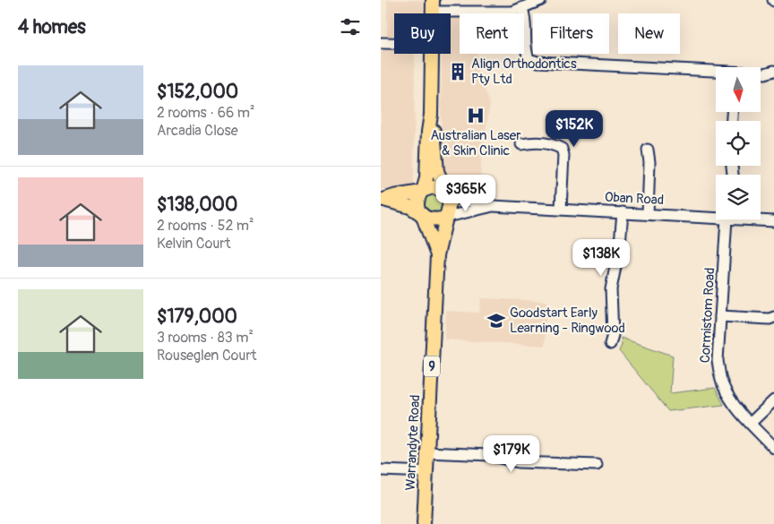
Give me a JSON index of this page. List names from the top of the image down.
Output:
{
  "streets": {
    "main road": ["9", "Warrandyte Road"],
    "street": ["Oban Road", "Cormistom Road"]
  },
  "crossings": [
    ["Oban Road", "9"],
    ["Oban Road", "Warrandyte Road"],
    ["9", "Warrandyte Road"]
  ],
  "places": {
    "building": ["Align Orthodontics Pty Ltd"],
    "hospital": ["Australian Laser & Skin Clinic"],
    "school or university": ["Goodstart Early Learning - Ringwood"]
  },
  "north": "bottom",
  "page": {
    "heading": "4 homes",
    "chip": [
      "Buy",
      "Rent",
      "Filters",
      "New"
    ],
    "list": [
      {
        "name": "$152,000",
        "note": "2 rooms · 66 m² · Arcadia Close"
      },
      {
        "name": "$138,000",
        "note": "2 rooms · 52 m² · Kelvin Court"
      },
      {
        "name": "$179,000",
        "note": "3 rooms · 83 m² · Rouseglen Court"
      }
    ],
    "price": [
      "$152K",
      "$365K",
      "$138K",
      "$179K"
    ]
  }
}
